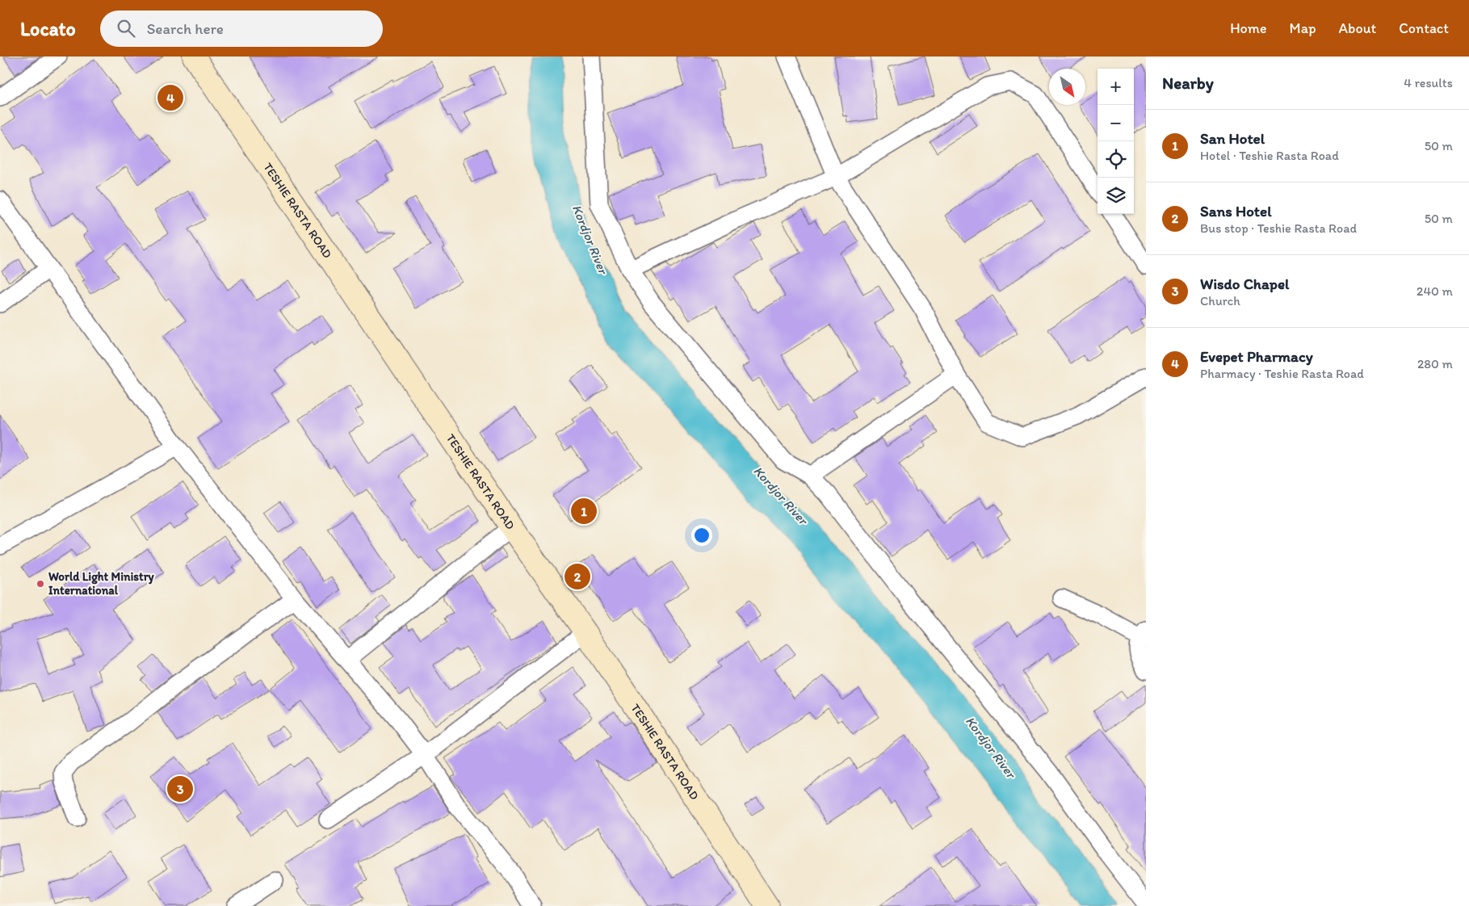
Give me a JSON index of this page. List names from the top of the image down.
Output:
{
  "streets": {
    "main road": ["TESHIE RASTA ROAD"]
  },
  "water": ["Kordjor River"],
  "places": ["World Light Ministry International"],
  "north": "bottom right",
  "page": {
    "header": "Locato",
    "search": "Search here",
    "nav": [
      "Home",
      "Map",
      "About",
      "Contact"
    ],
    "heading": ["Nearby", "4 results"],
    "map_buttons": ["+", "−"],
    "pins": [
      "4",
      "1",
      "2",
      "3"
    ],
    "list": [
      {
        "mark": "1",
        "name": "San Hotel",
        "note": "Hotel · Teshie Rasta Road",
        "value": "50 m"
      },
      {
        "mark": "2",
        "name": "Sans Hotel",
        "note": "Bus stop · Teshie Rasta Road",
        "value": "50 m"
      },
      {
        "mark": "3",
        "name": "Wisdo Chapel",
        "note": "Church",
        "value": "240 m"
      },
      {
        "mark": "4",
        "name": "Evepet Pharmacy",
        "note": "Pharmacy · Teshie Rasta Road",
        "value": "280 m"
      }
    ]
  }
}
